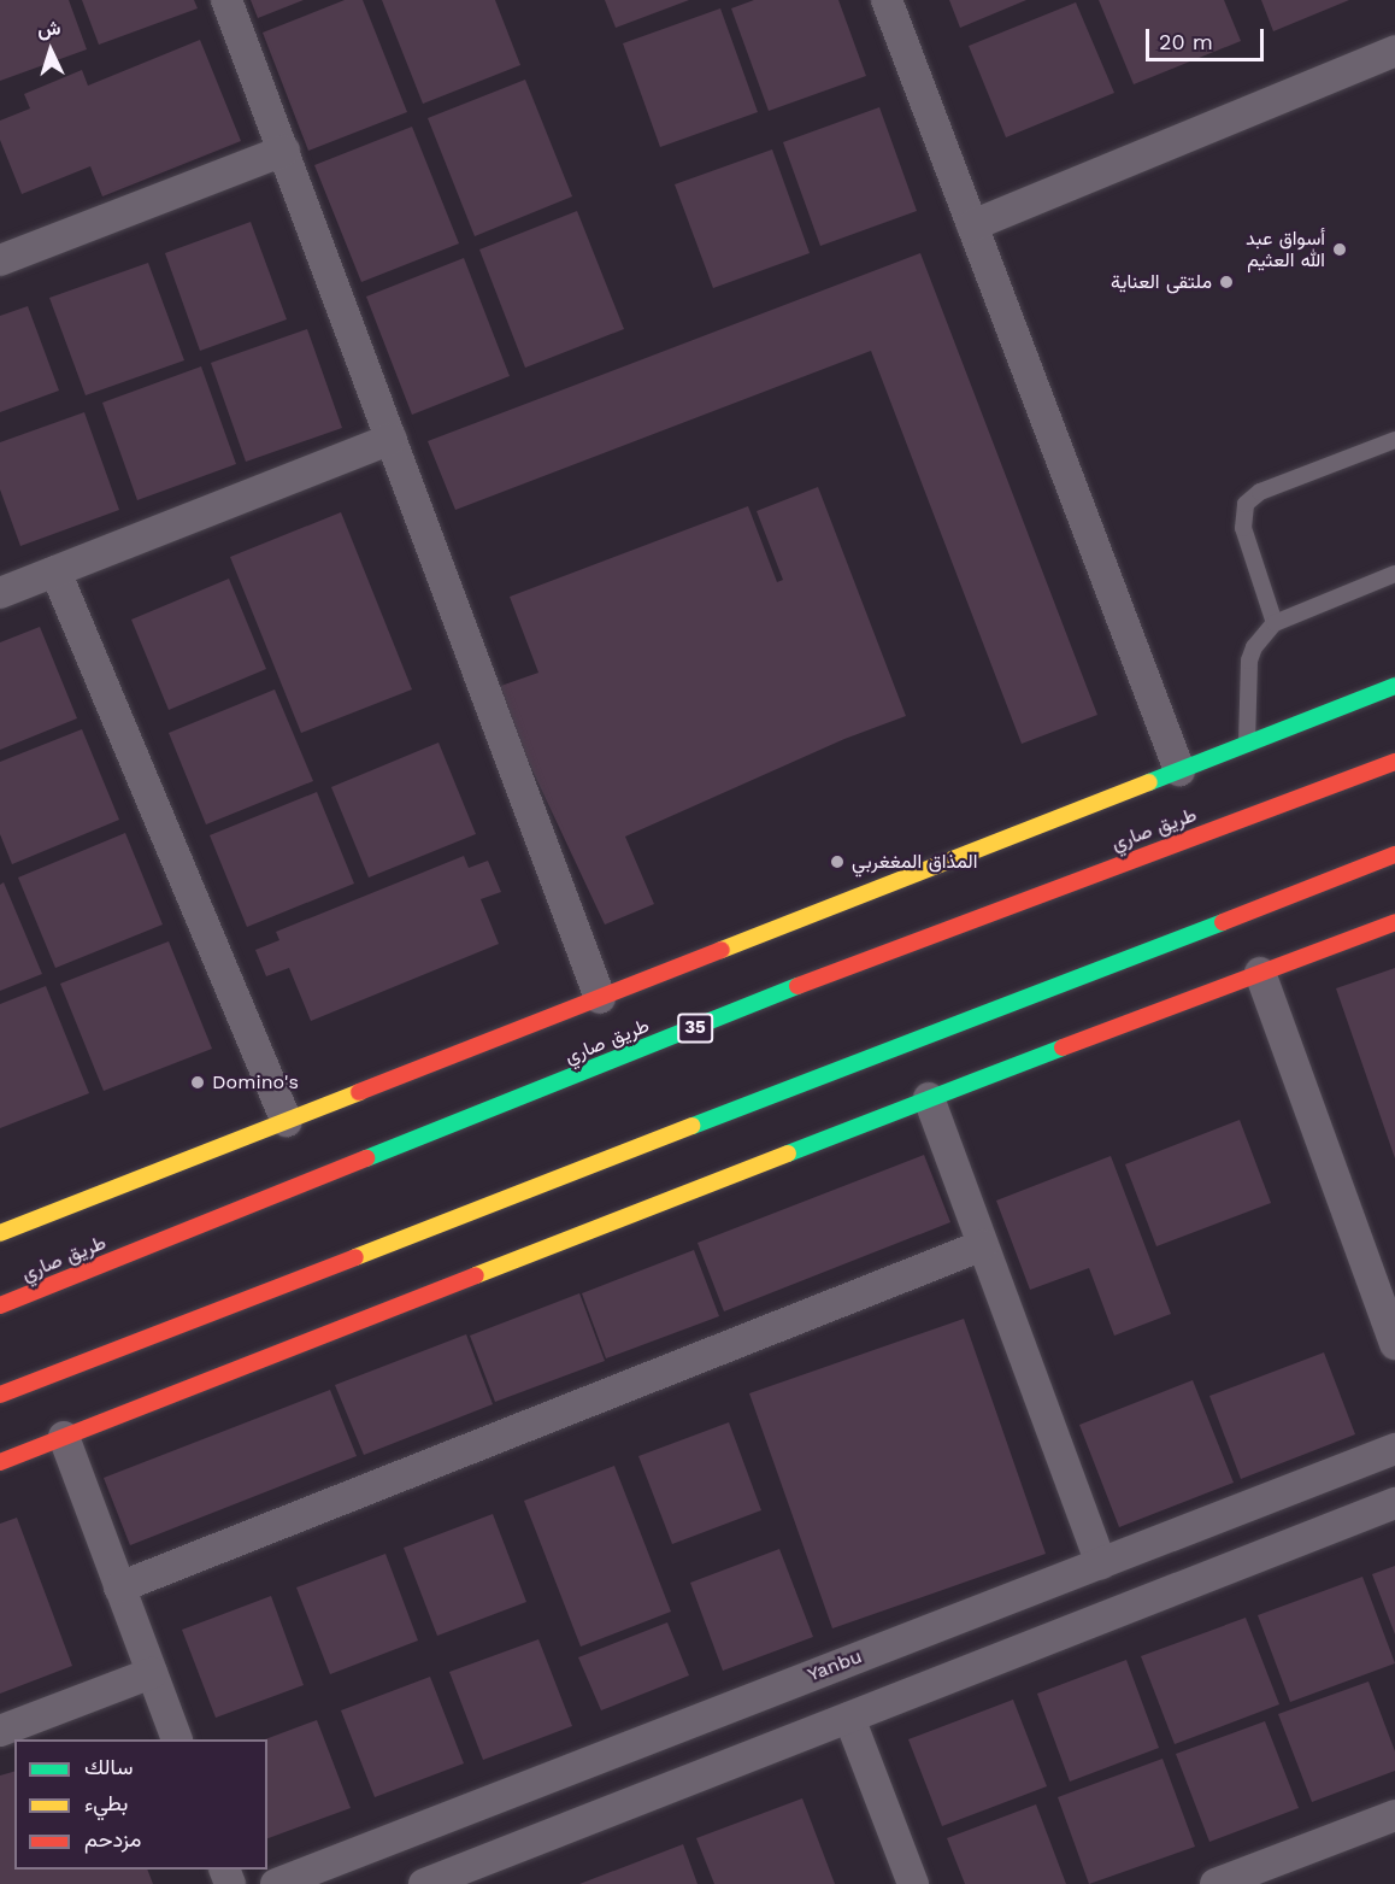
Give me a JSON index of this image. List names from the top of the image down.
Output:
{
  "streets": {
    "main road": ["طريق صاري", "35"],
    "street": ["Yanbu"]
  },
  "places": [
    "أسواق عبد الله العثيم",
    "ملتقى العناية",
    "المذاق المغغربي",
    "Domino's"
  ],
  "legend": ["سالك", "بطيء", "مزدحم"],
  "scale_bar": "20 m",
  "north": "top"
}
